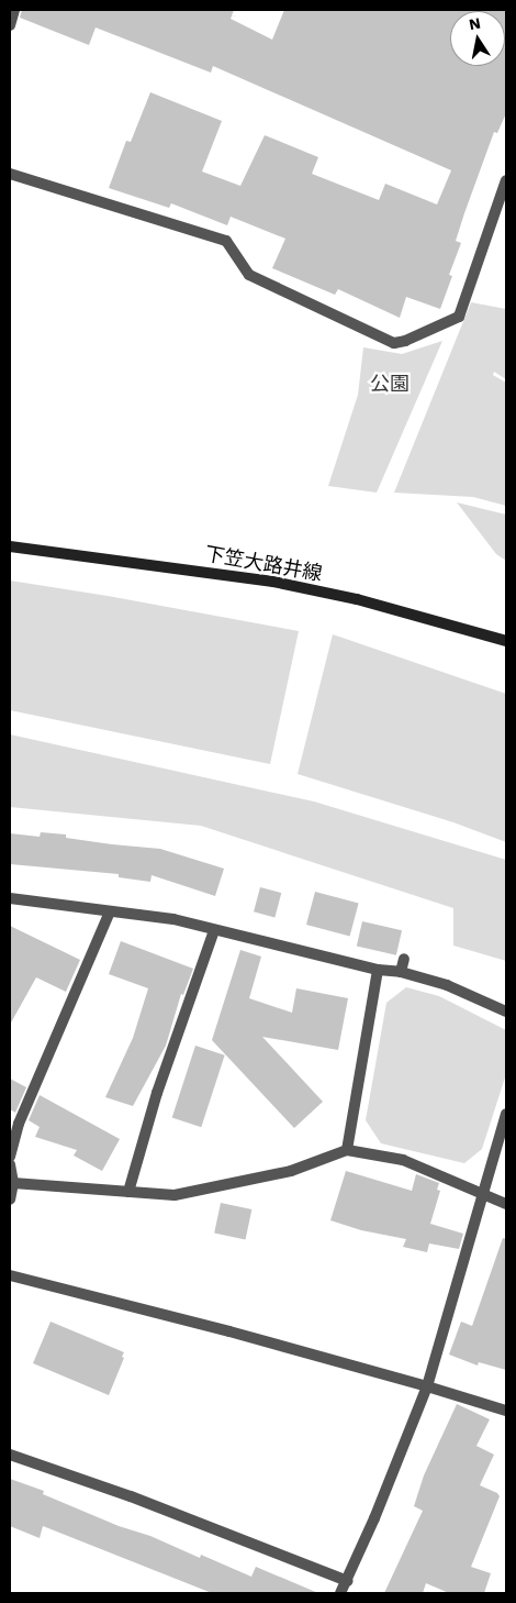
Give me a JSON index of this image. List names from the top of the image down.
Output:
{
  "streets": {
    "main road": ["下笠大路井線"]
  },
  "parks": ["公園"],
  "north": "top"
}
